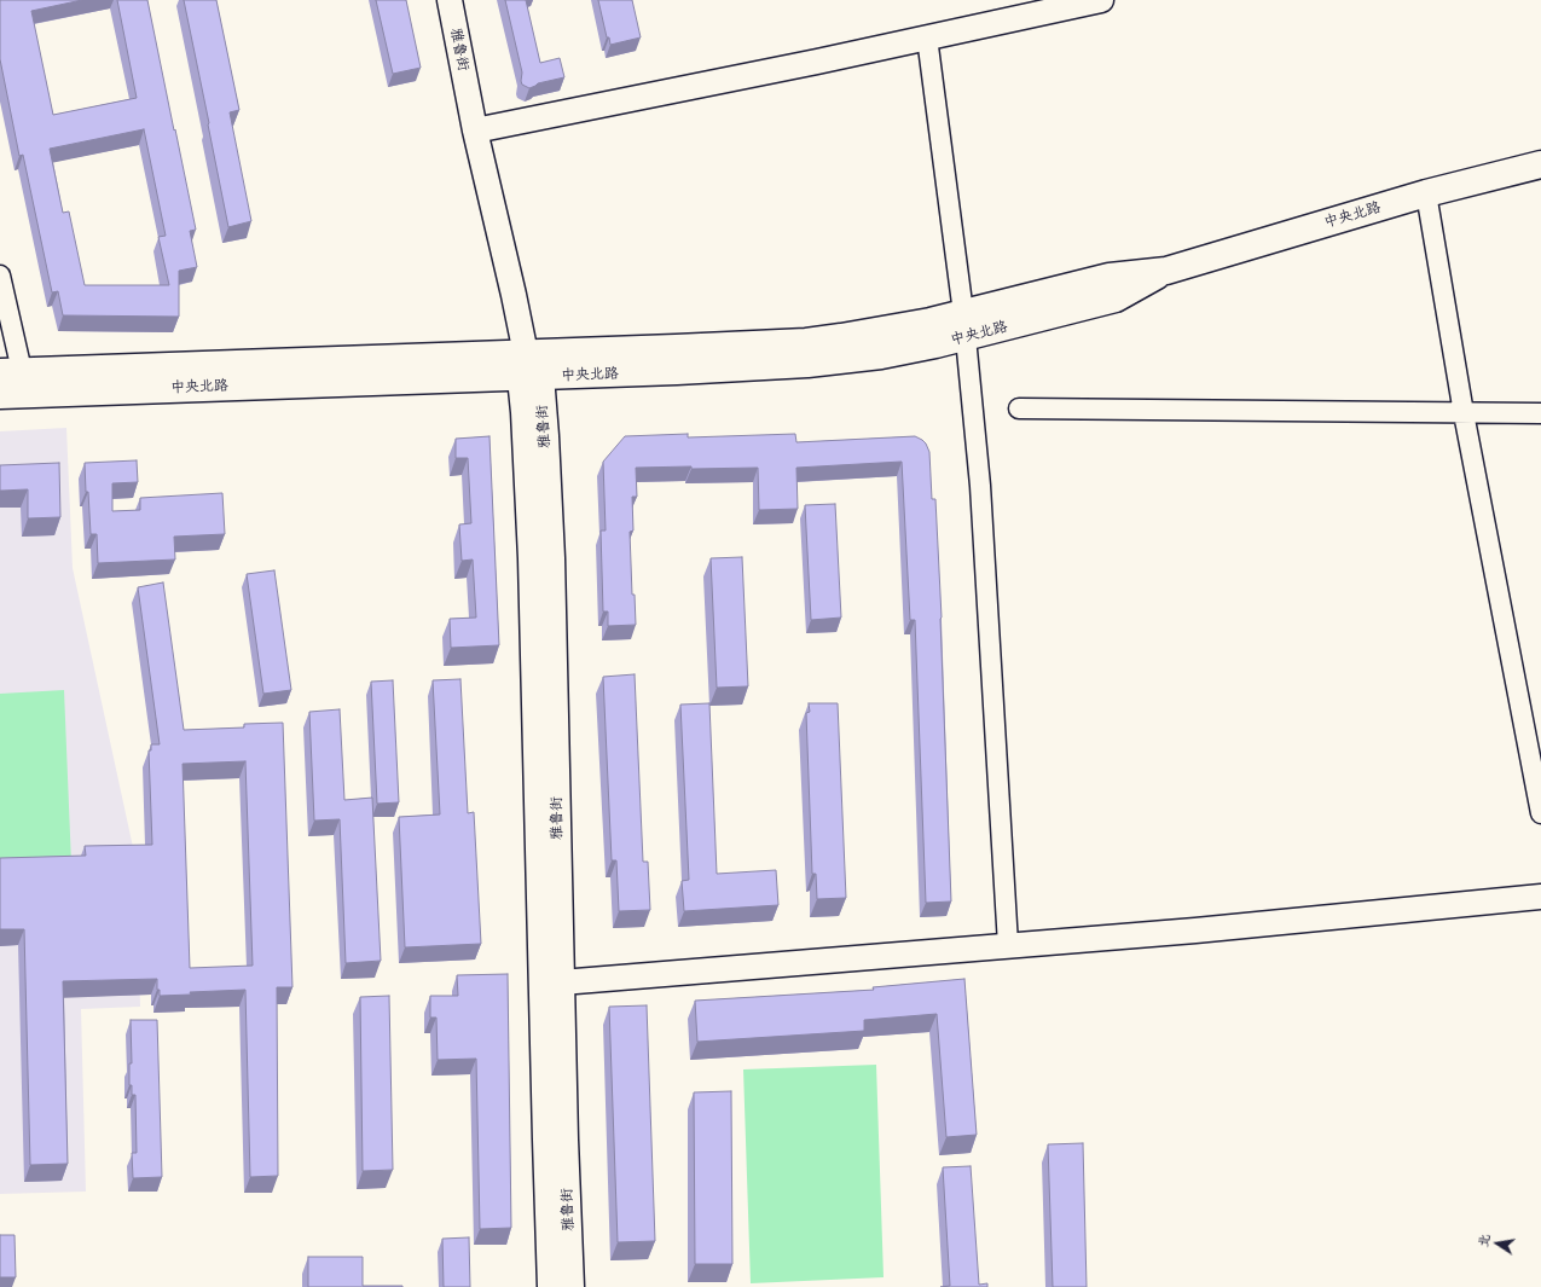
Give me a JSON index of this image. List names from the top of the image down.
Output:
{
  "streets": {
    "main road": ["雅鲁街", "中央北路"]
  },
  "crossings": [
    ["雅鲁街", "中央北路"]
  ],
  "north": "left"
}
